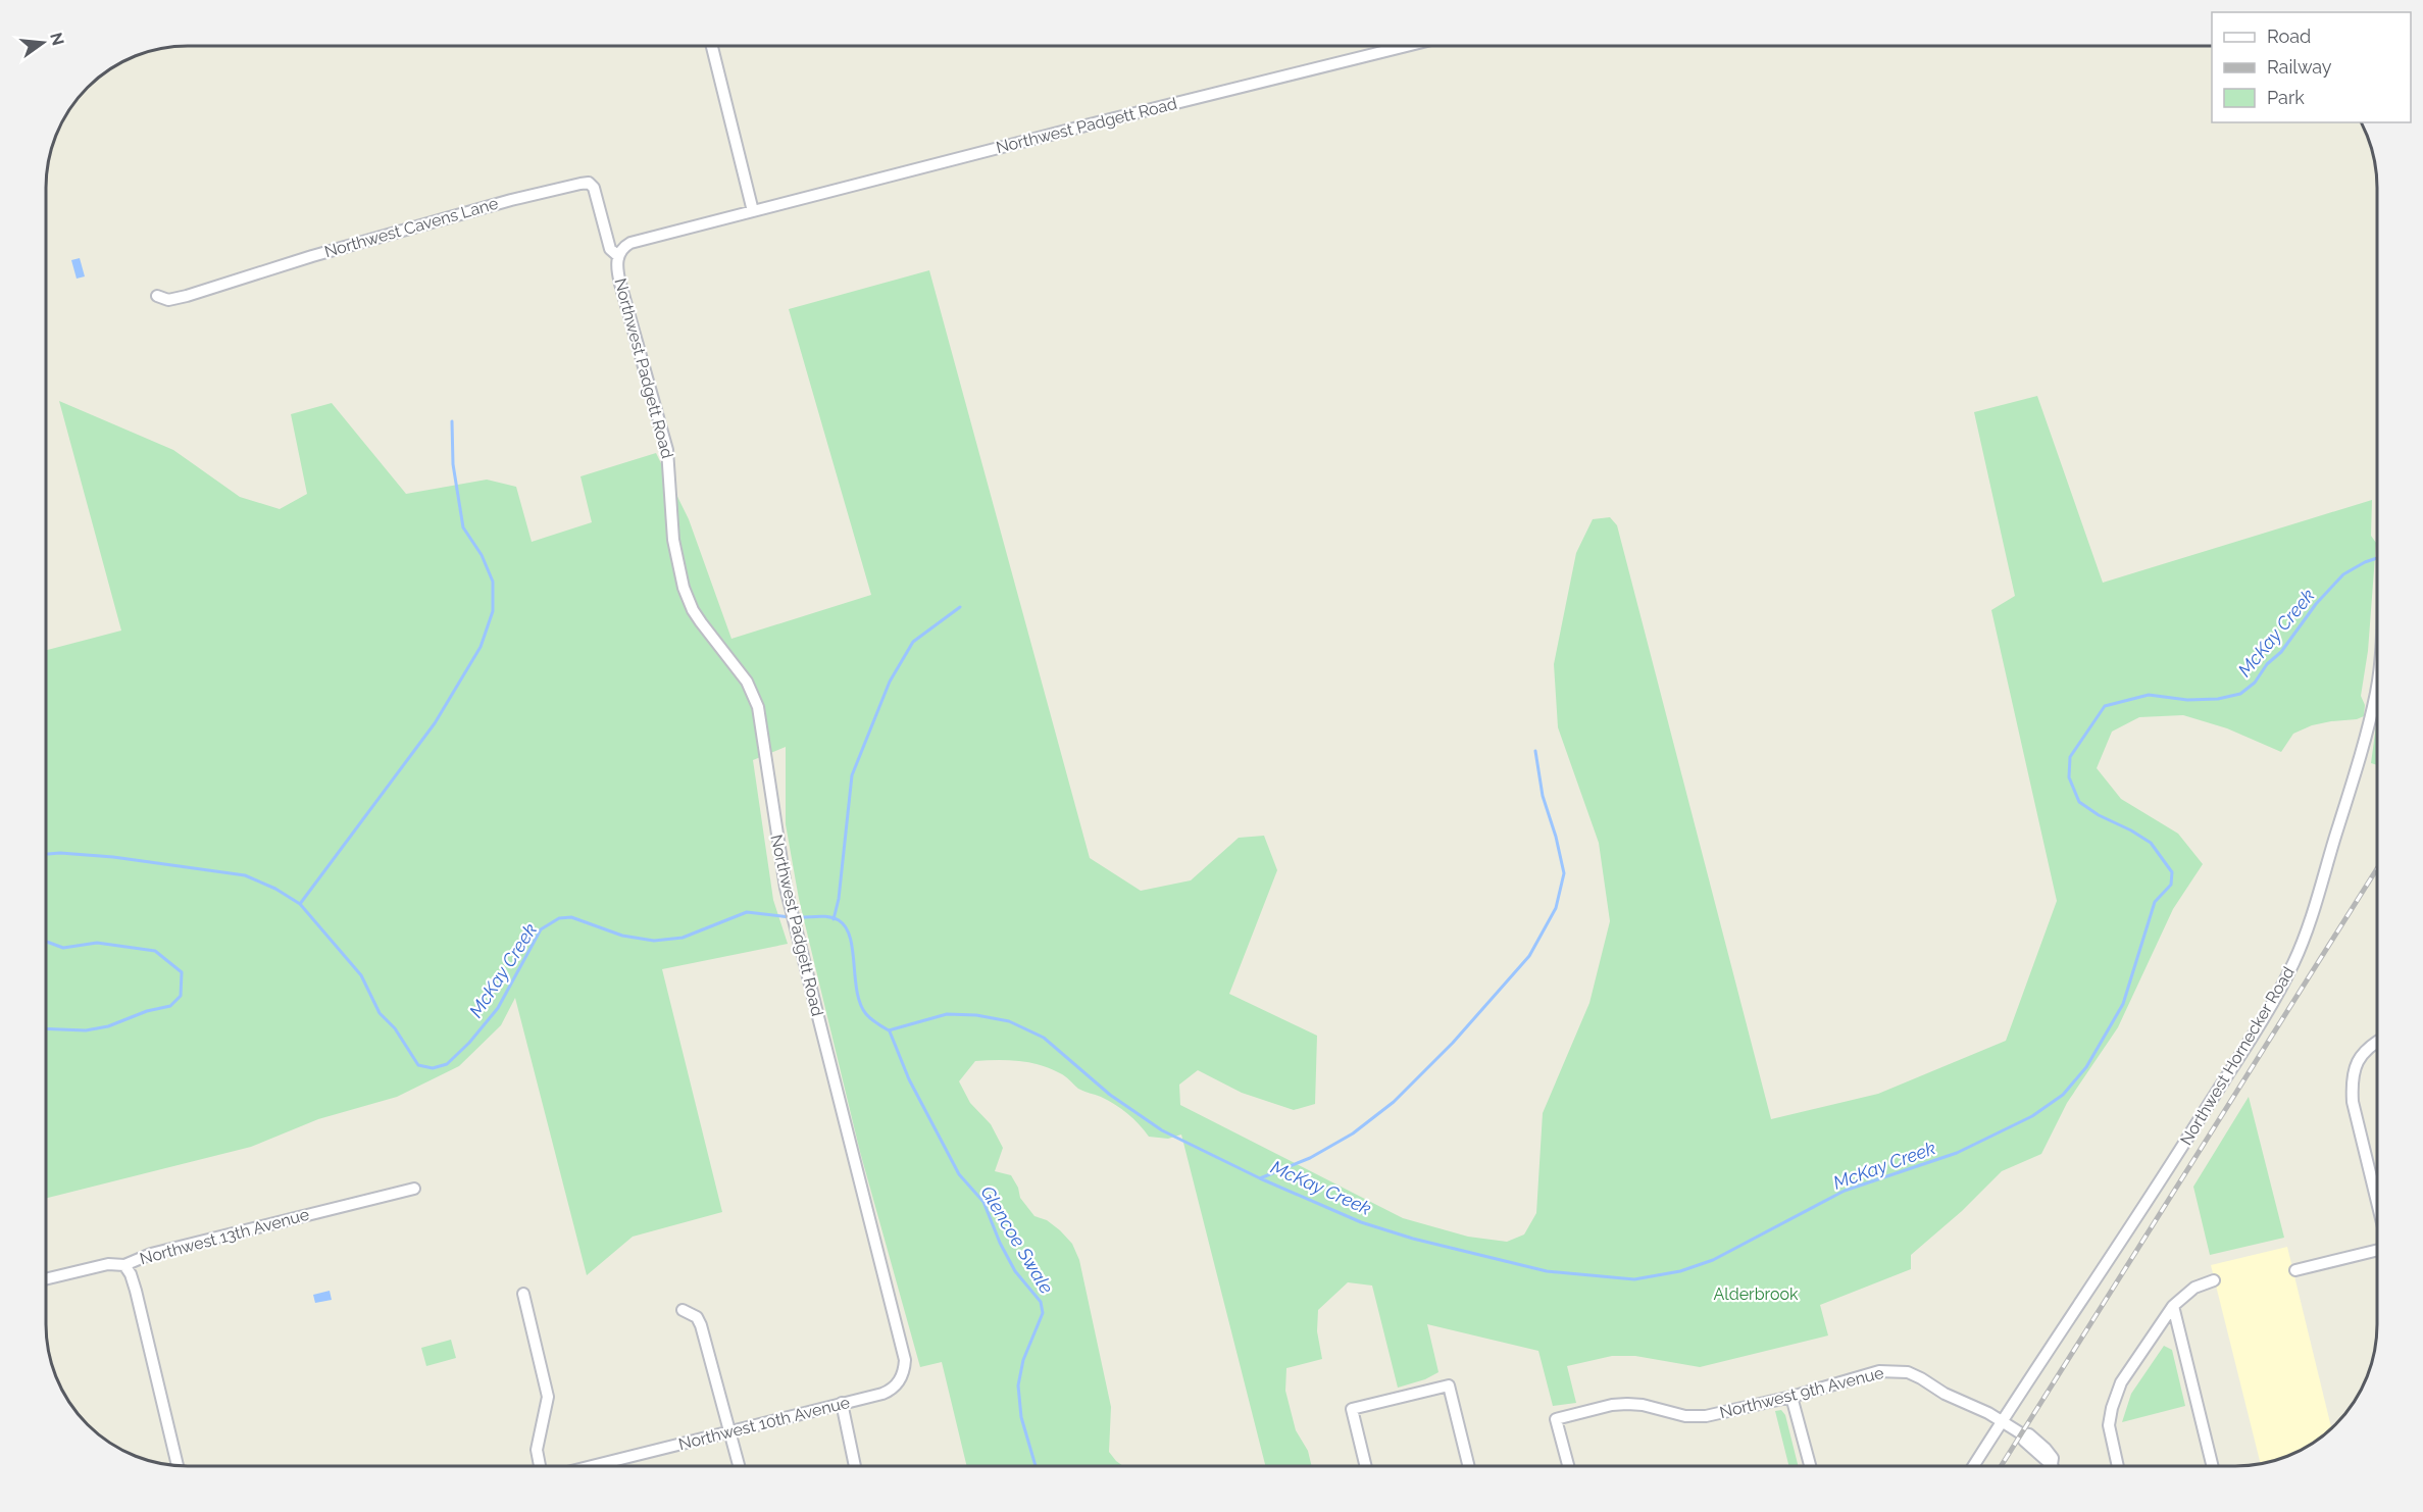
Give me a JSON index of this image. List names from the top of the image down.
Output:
{
  "streets": {
    "street": [
      "Northwest Padgett Road",
      "Northwest Cavens Lane",
      "Northwest Hornecker Road",
      "Northwest 13th Avenue",
      "Northwest 9th Avenue",
      "Northwest 10th Avenue"
    ]
  },
  "crossings": [
    ["Northwest Padgett Road", "Northwest Cavens Lane"],
    ["Northwest Padgett Road", "Northwest 10th Avenue"],
    ["Northwest Hornecker Road", "Northwest 9th Avenue"]
  ],
  "water": ["McKay Creek", "Glencoe Swale"],
  "parks": ["Alderbrook"],
  "legend": ["Road", "Railway", "Park"],
  "north": "right"
}
